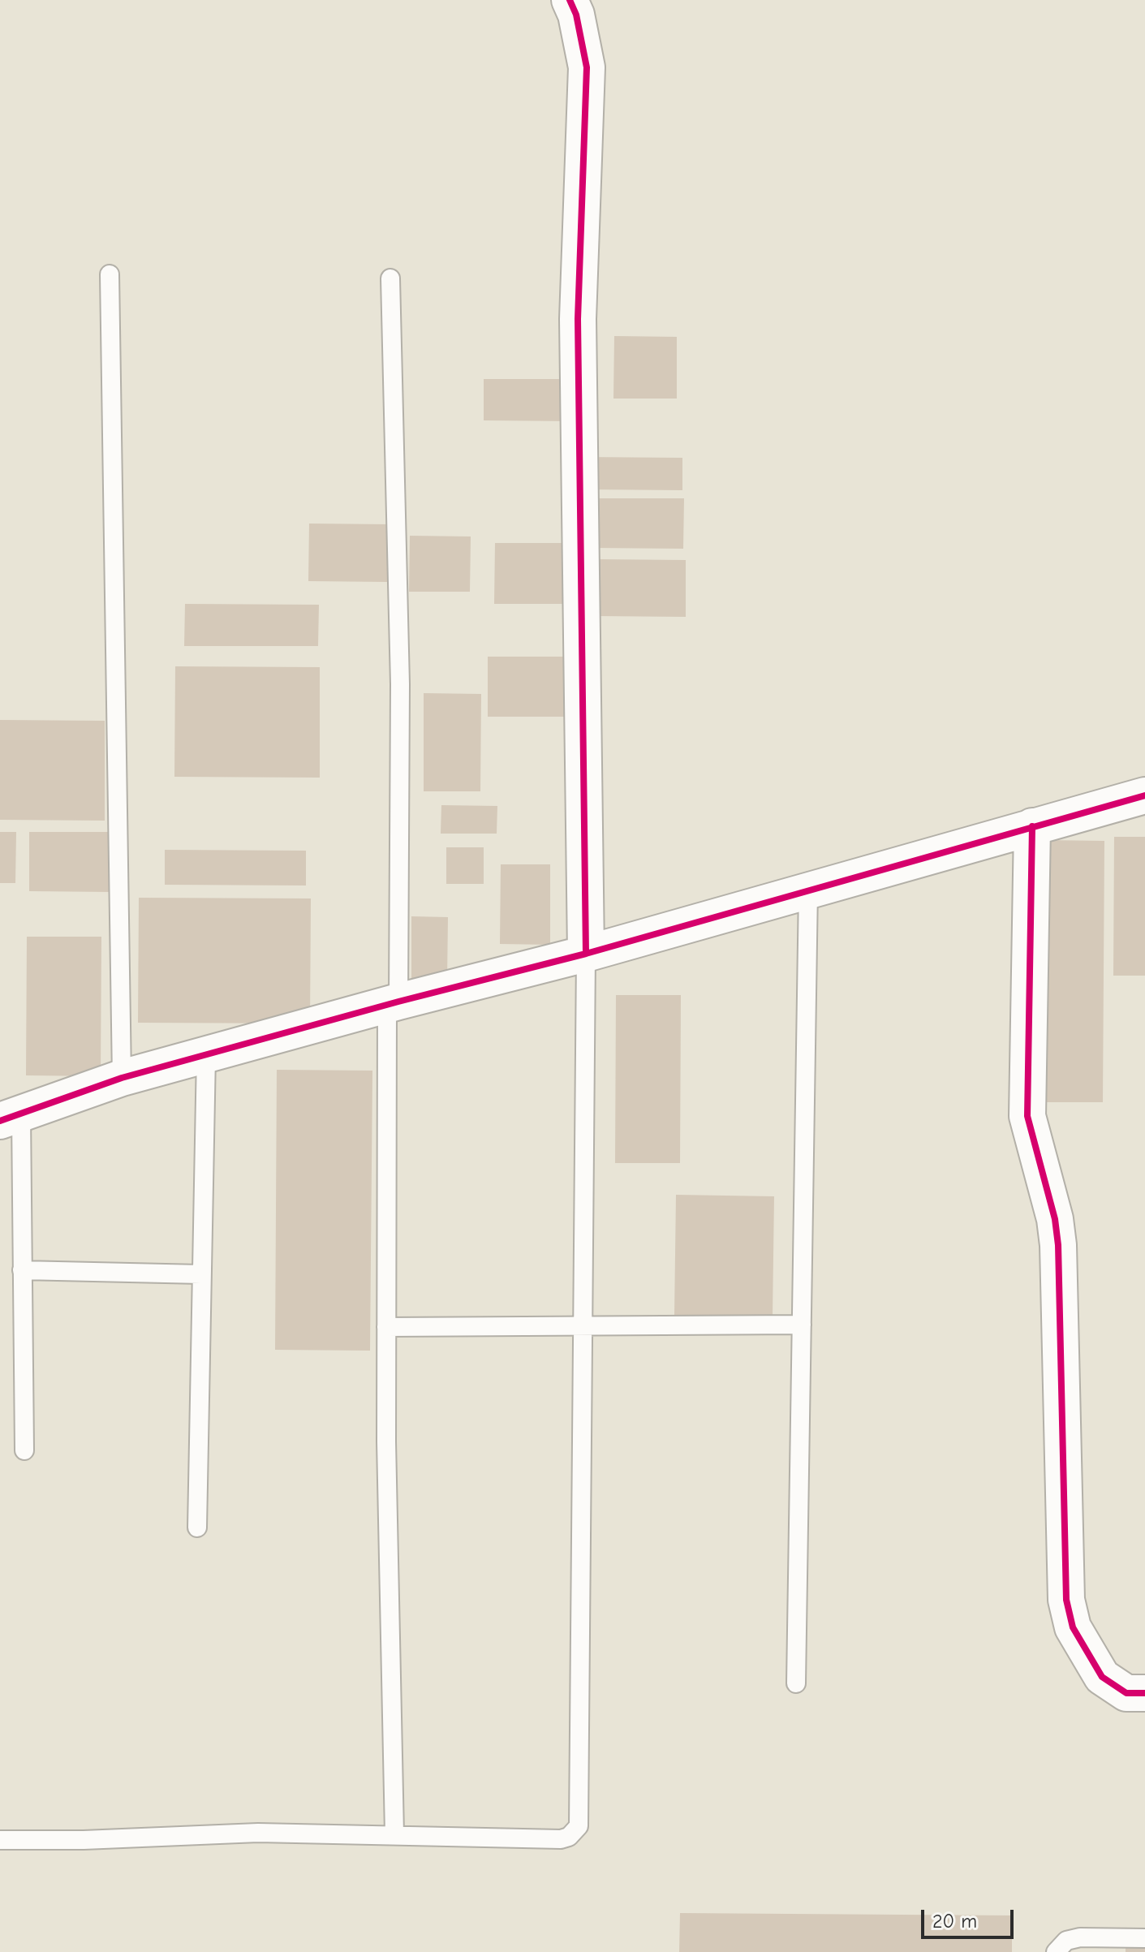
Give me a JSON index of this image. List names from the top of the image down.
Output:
{
  "scale_bar": "20 m"
}
